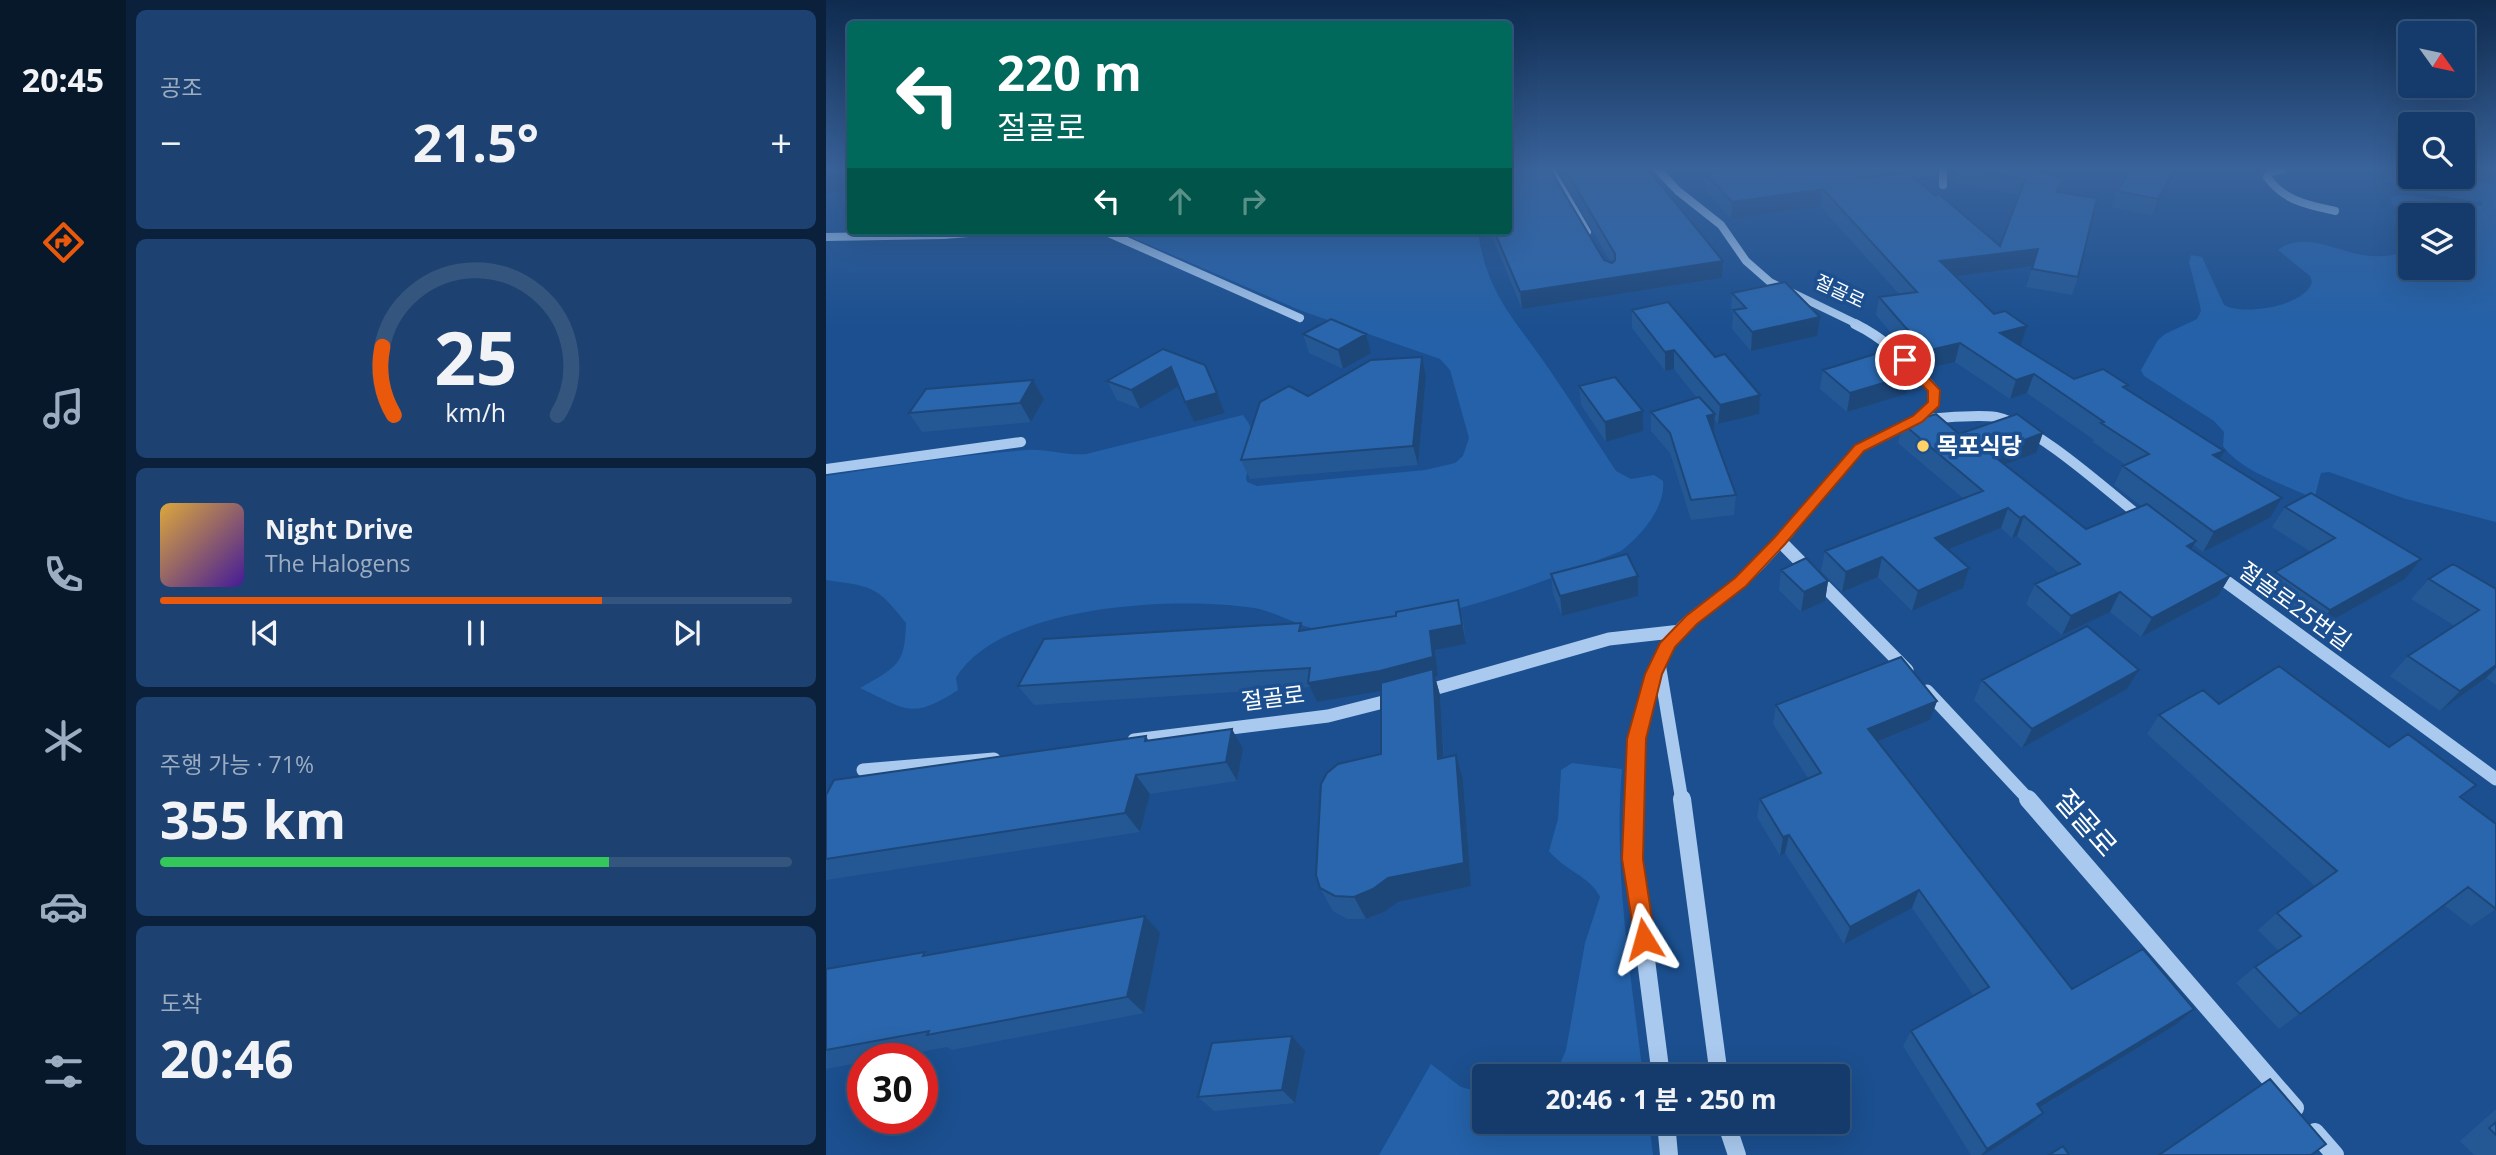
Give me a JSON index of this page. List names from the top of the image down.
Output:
{
  "streets": {
    "street": ["절골로", "절골로25번길"]
  },
  "places": ["목포식당"],
  "north": "bottom right",
  "page": {
    "tabs": "20:45",
    "tile": [
      "공조",
      ["주행 가능 · 71%", "355 km"],
      ["도착", "20:46"]
    ],
    "turn": ["220 m", "절골로"],
    "heat": ["−", "21.5°", "+"],
    "song": ["Night Drive", "The Halogens"],
    "limit": "30",
    "trip": "20:46 · 1 분 · 250 m",
    "gauge": ["25", "km/h"]
  }
}
